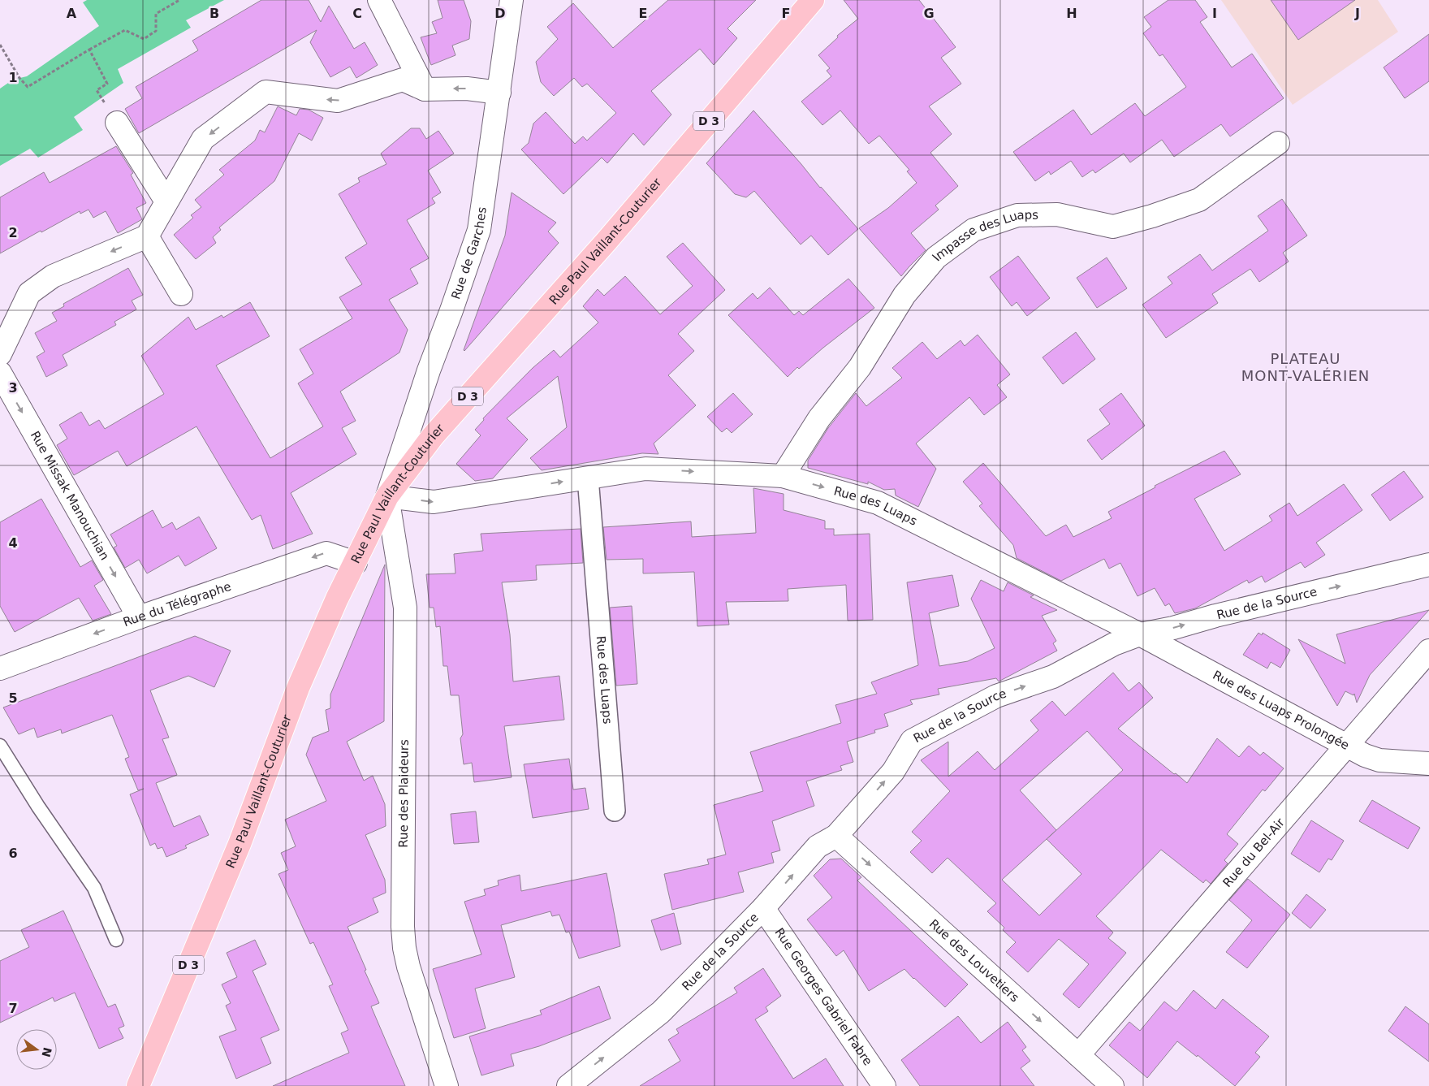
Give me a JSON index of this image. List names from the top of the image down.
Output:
{
  "streets": {
    "main road": ["D 3", "Rue Paul Vaillant-Couturier"],
    "street": [
      "Impasse des Luaps",
      "Rue de Garches",
      "Rue Missak Manouchian",
      "Rue des Luaps",
      "Rue de la Source",
      "Rue du Télégraphe",
      "Rue des Luaps Prolongée",
      "Rue des Plaideurs",
      "Rue du Bel-Air",
      "Rue des Louvetiers",
      "Rue Georges Gabriel Fabre"
    ]
  },
  "crossings": [
    ["Impasse des Luaps", "Rue des Luaps"],
    ["Rue Paul Vaillant-Couturier", "Rue de Garches"],
    ["Rue Paul Vaillant-Couturier", "Rue des Luaps"],
    ["Rue Paul Vaillant-Couturier", "Rue du Télégraphe"],
    ["Rue Paul Vaillant-Couturier", "Rue des Plaideurs"],
    ["Rue de Garches", "Rue des Luaps"],
    ["Rue de Garches", "Rue des Plaideurs"],
    ["Rue Missak Manouchian", "Rue du Télégraphe"],
    ["Rue des Luaps", "Rue de la Source"],
    ["Rue des Luaps", "Rue des Luaps Prolongée"],
    ["Rue des Luaps", "Rue des Plaideurs"],
    ["Rue de la Source", "Rue des Luaps Prolongée"],
    ["Rue de la Source", "Rue des Louvetiers"],
    ["Rue de la Source", "Rue Georges Gabriel Fabre"],
    ["Rue des Luaps Prolongée", "Rue du Bel-Air"],
    ["Rue du Bel-Air", "Rue des Louvetiers"]
  ],
  "one_way": [
    "Rue Missak Manouchian",
    "Rue des Luaps",
    "Rue de la Source",
    "Rue du Télégraphe",
    "Rue des Louvetiers"
  ],
  "districts": ["PLATEAU MONT-VALÉRIEN"],
  "north": "right",
  "grid": {
    "columns": [
      "A",
      "B",
      "C",
      "D",
      "E",
      "F",
      "G",
      "H",
      "I",
      "J"
    ],
    "rows": [
      "1",
      "2",
      "3",
      "4",
      "5",
      "6",
      "7"
    ]
  }
}
